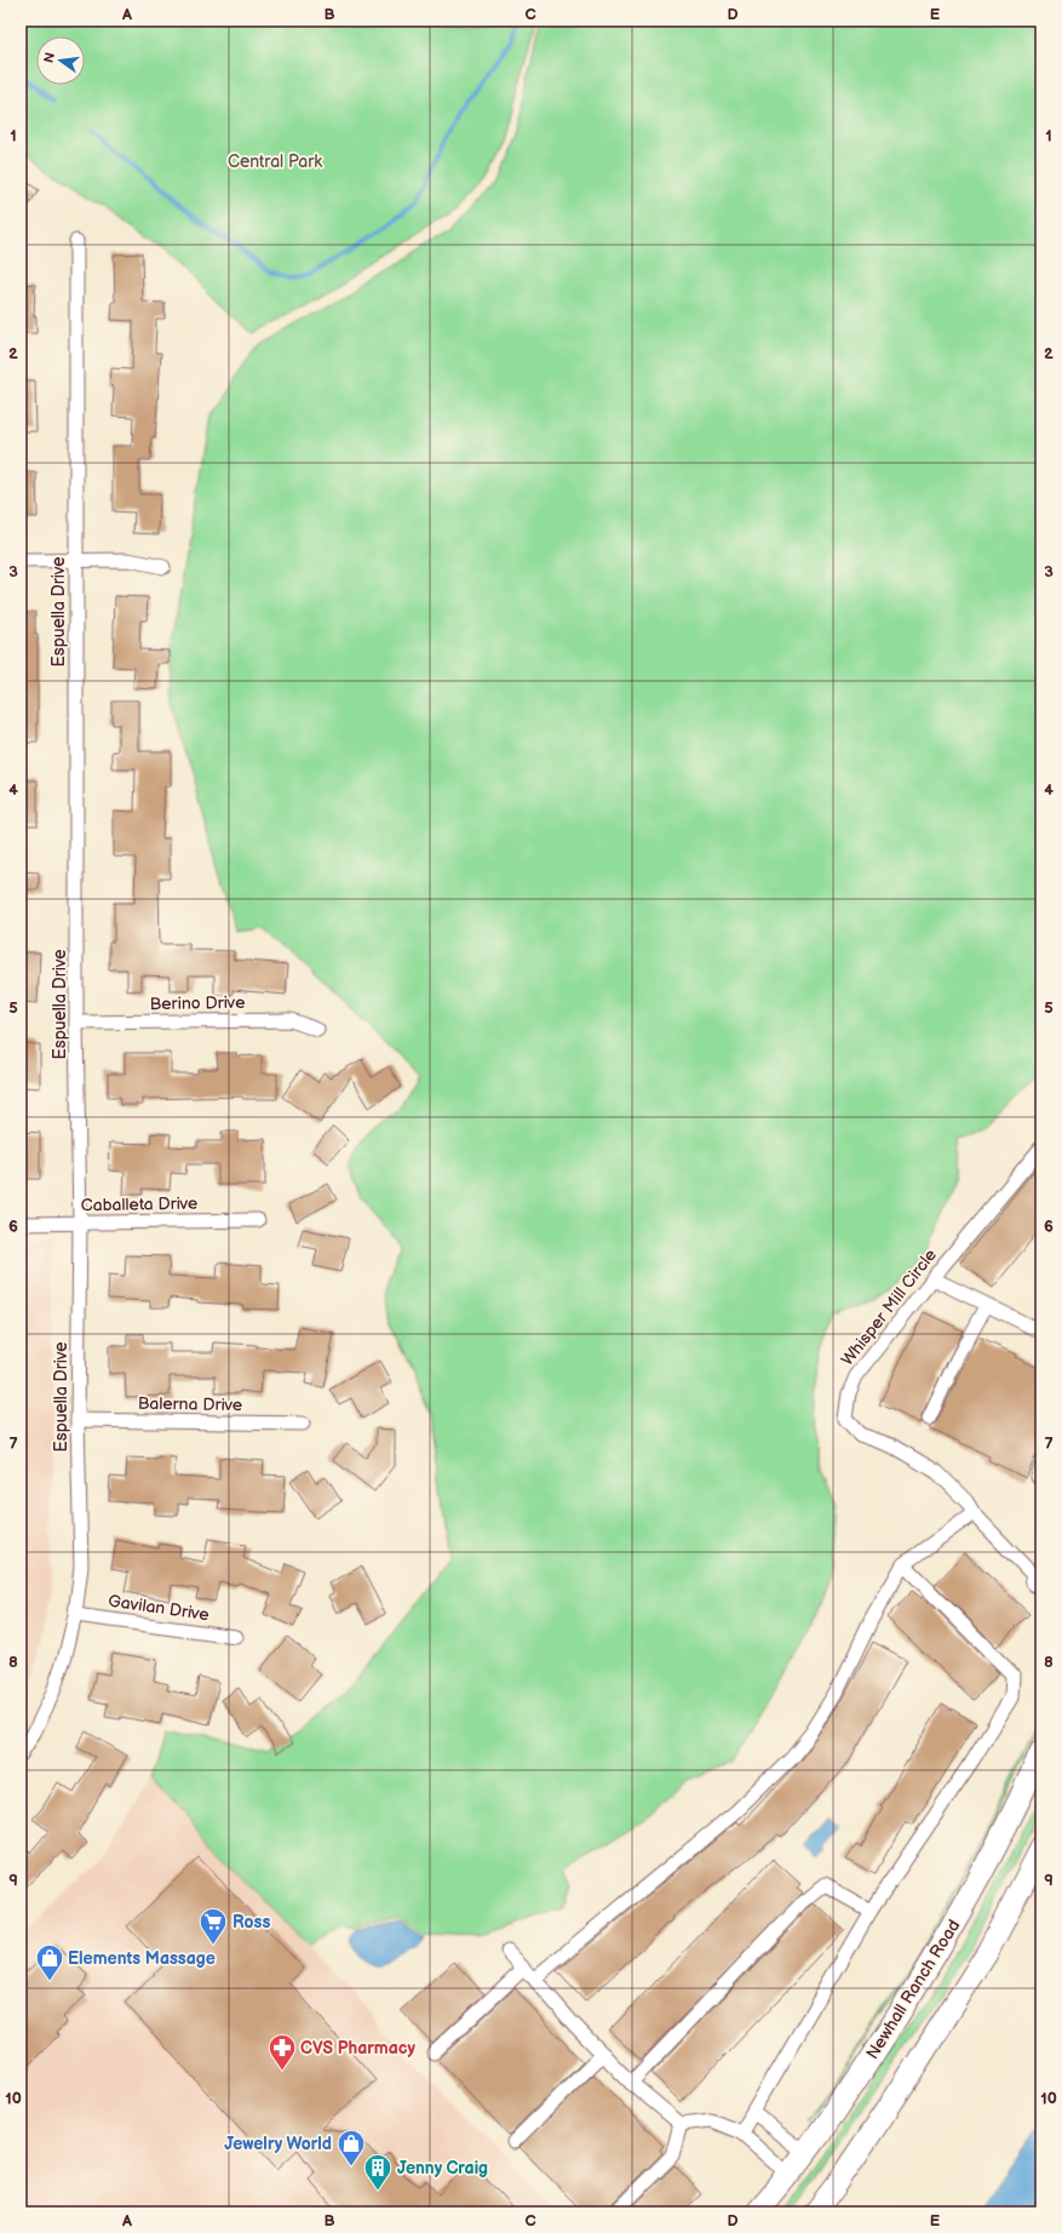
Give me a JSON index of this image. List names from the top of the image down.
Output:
{
  "streets": {
    "main road": ["Newhall Ranch Road"],
    "street": [
      "Espuella Drive",
      "Berino Drive",
      "Caballeta Drive",
      "Whisper Mill Circle",
      "Balerna Drive",
      "Gavilan Drive"
    ]
  },
  "crossings": [
    ["Espuella Drive", "Berino Drive"],
    ["Espuella Drive", "Caballeta Drive"],
    ["Espuella Drive", "Balerna Drive"],
    ["Espuella Drive", "Gavilan Drive"]
  ],
  "parks": ["Central Park"],
  "places": {
    "supermarket": ["Ross"],
    "shop": ["Elements Massage", "Jewelry World"],
    "pharmacy": ["CVS Pharmacy"],
    "building": ["Jenny Craig"]
  },
  "north": "left",
  "grid": {
    "columns": [
      "A",
      "B",
      "C",
      "D",
      "E"
    ],
    "rows": [
      "1",
      "2",
      "3",
      "4",
      "5",
      "6",
      "7",
      "8",
      "9",
      "10"
    ]
  }
}
